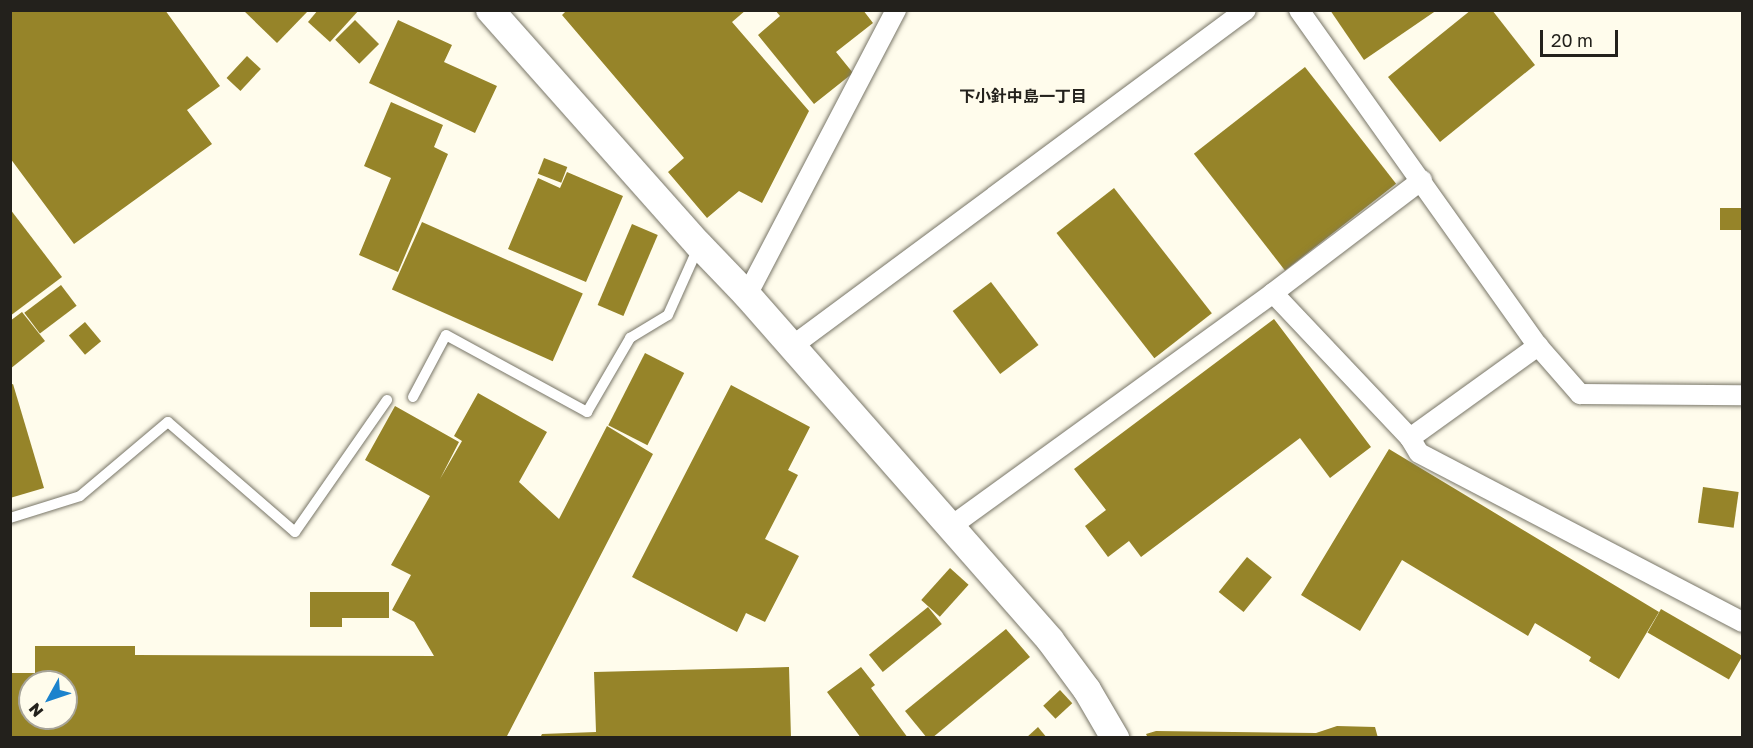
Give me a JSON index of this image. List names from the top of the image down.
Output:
{
  "districts": ["下小針中島一丁目"],
  "scale_bar": "20 m",
  "north": "bottom left"
}
